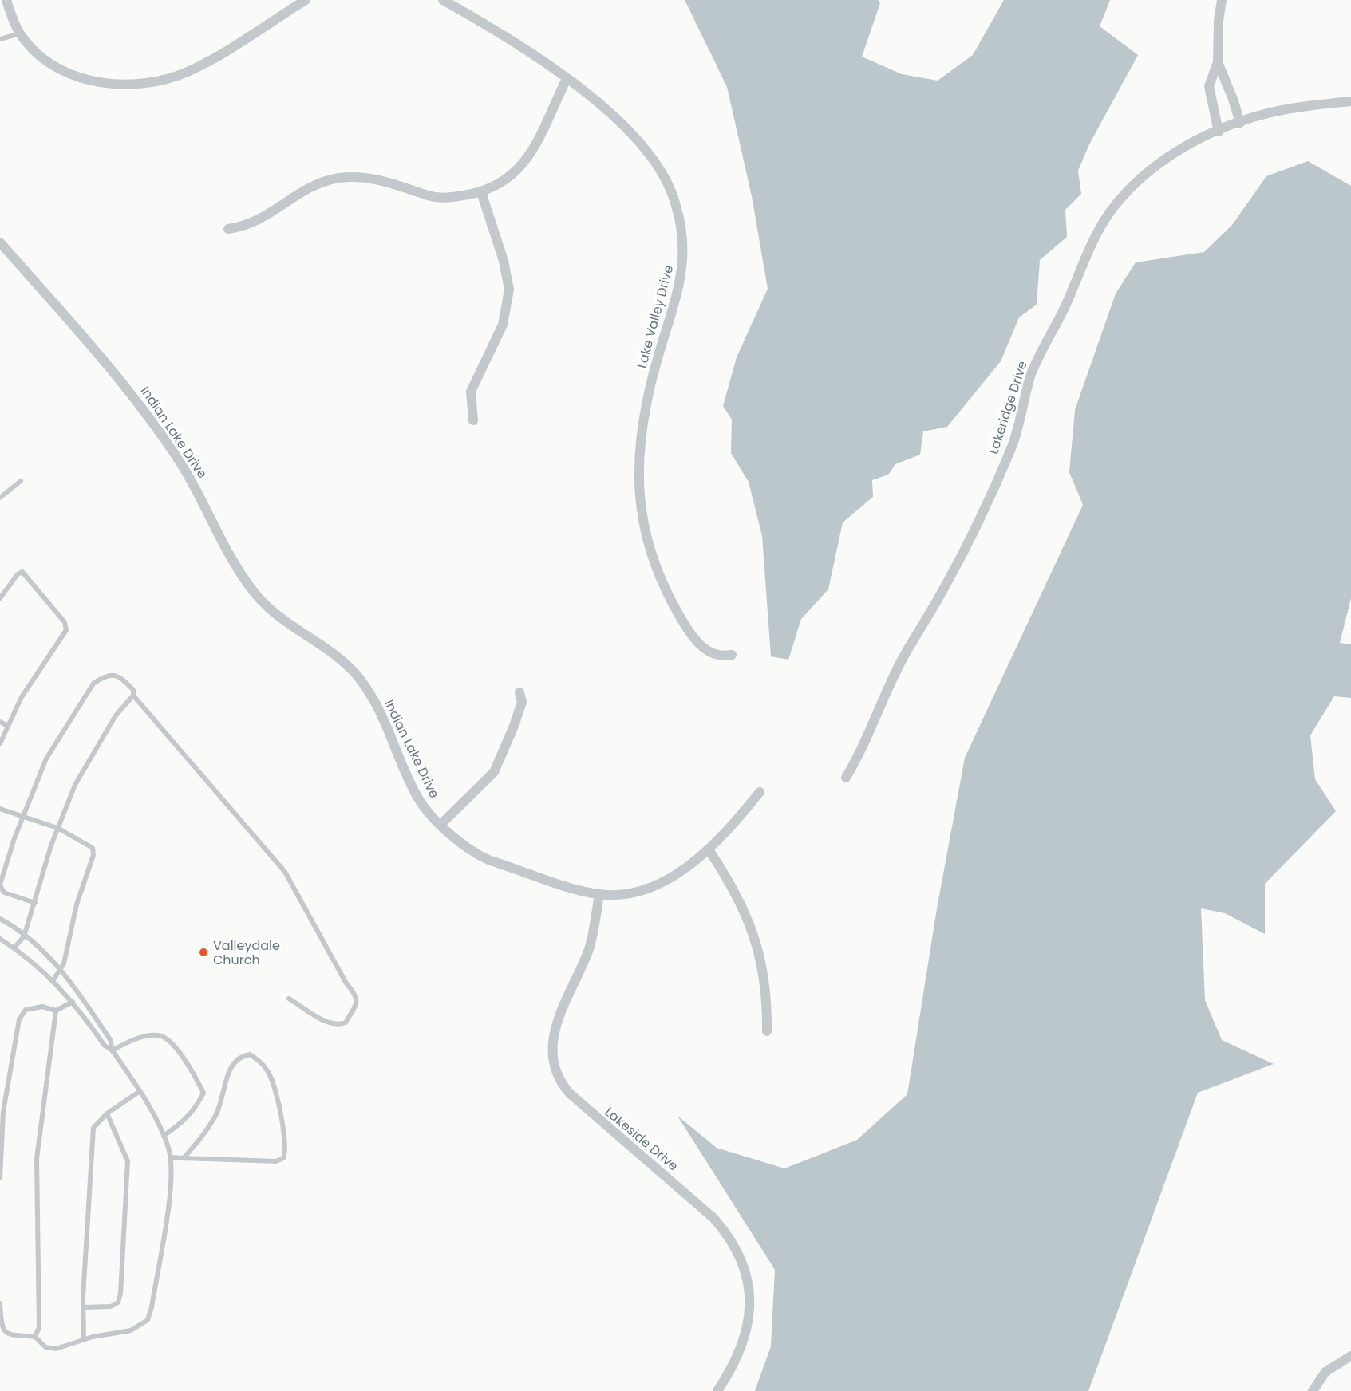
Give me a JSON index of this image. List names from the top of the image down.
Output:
{
  "streets": {
    "street": [
      "Lake Valley Drive",
      "Lakeridge Drive",
      "Indian Lake Drive",
      "Lakeside Drive"
    ]
  },
  "crossings": [
    ["Indian Lake Drive", "Lakeside Drive"]
  ],
  "places": ["Valleydale Church"]
}
